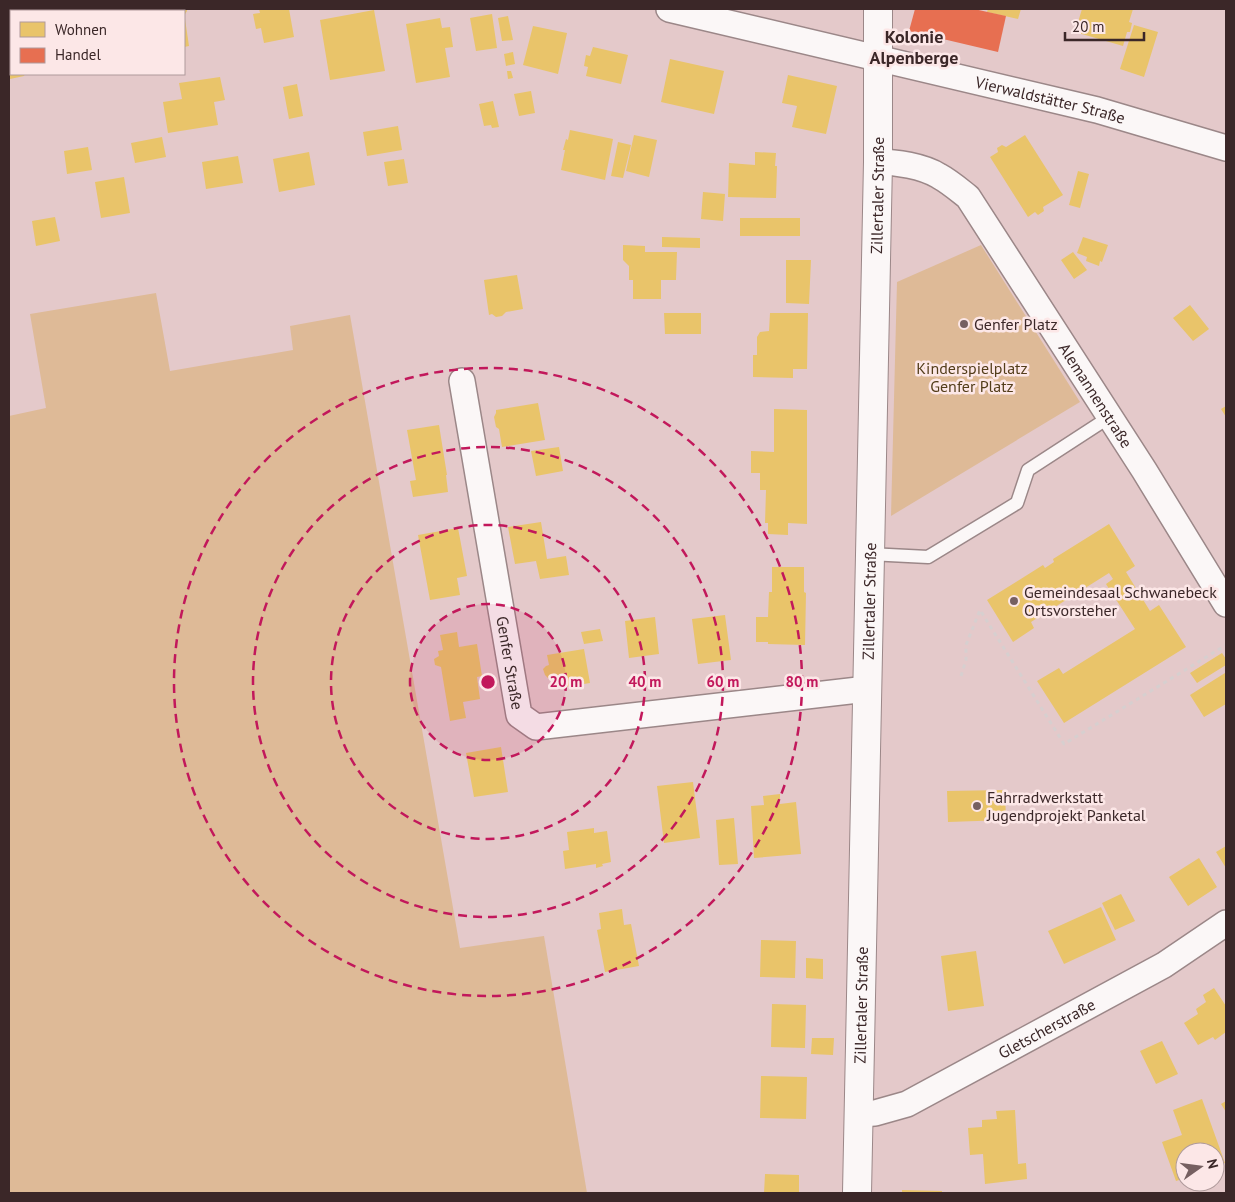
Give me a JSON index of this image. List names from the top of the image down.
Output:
{
  "streets": {
    "street": [
      "Vierwaldstätter Straße",
      "Zillertaler Straße",
      "Alemannenstraße",
      "Genfer Straße",
      "Gletscherstraße"
    ]
  },
  "crossings": [
    ["Vierwaldstätter Straße", "Zillertaler Straße"],
    ["Zillertaler Straße", "Alemannenstraße"],
    ["Zillertaler Straße", "Genfer Straße"],
    ["Zillertaler Straße", "Gletscherstraße"]
  ],
  "districts": ["Kolonie Alpenberge"],
  "parks": ["Kinderspielplatz Genfer Platz"],
  "places": ["Genfer Platz", "Gemeindesaal Schwanebeck Ortsvorsteher", "Fahrradwerkstatt Jugendprojekt Panketal"],
  "legend": ["Wohnen", "Handel"],
  "scale_bar": "20 m",
  "north": "right",
  "rings": [
    "20 m",
    "40 m",
    "60 m",
    "80 m"
  ]
}
